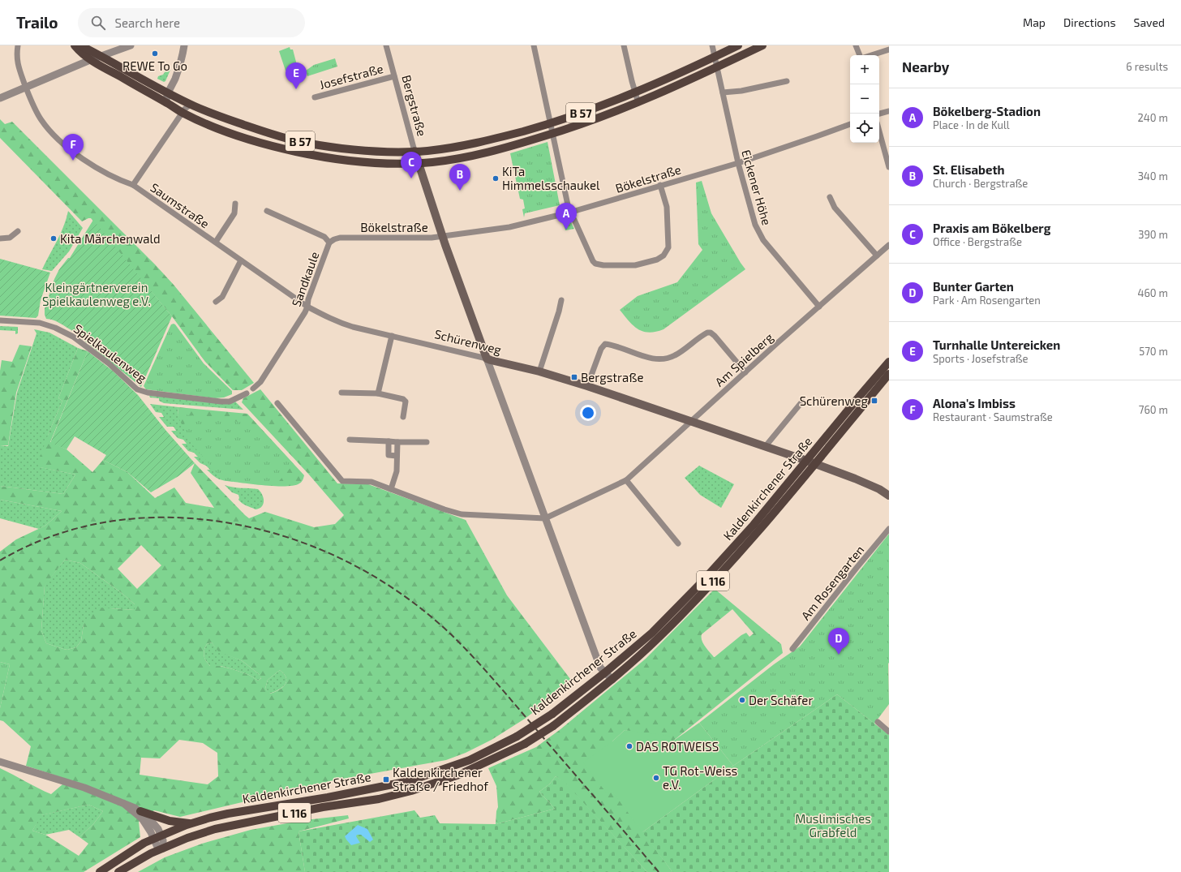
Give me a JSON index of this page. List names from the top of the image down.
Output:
{
  "streets": {
    "main road": [
      "Bergstraße",
      "B 57",
      "Schürenweg",
      "Kaldenkirchener Straße",
      "L 116"
    ],
    "street": [
      "Josefstraße",
      "Bökelstraße",
      "Eickener Höhe",
      "Saumstraße",
      "Sandkaule",
      "Spielkaulenweg",
      "Am Spielberg",
      "Am Rosengarten"
    ]
  },
  "crossings": [
    ["Josefstraße", "Bergstraße"],
    ["Bergstraße", "B 57"],
    ["Bergstraße", "Bökelstraße"],
    ["Bergstraße", "Schürenweg"],
    ["Bergstraße", "Am Spielberg"],
    ["Bergstraße", "Kaldenkirchener Straße"],
    ["B 57", "Eickener Höhe"],
    ["B 57", "Saumstraße"],
    ["Bökelstraße", "Eickener Höhe"],
    ["Bökelstraße", "Sandkaule"],
    ["Eickener Höhe", "Am Spielberg"],
    ["Saumstraße", "Sandkaule"],
    ["Saumstraße", "Schürenweg"],
    ["Sandkaule", "Schürenweg"],
    ["Schürenweg", "Am Spielberg"],
    ["Schürenweg", "Kaldenkirchener Straße"]
  ],
  "parks": ["Kleingärtnerverein Spielkaulenweg e.V.", "Muslimisches Grabfeld"],
  "places": {
    "other": [
      "REWE To Go",
      "KiTa Himmelsschaukel",
      "Kita Märchenwald",
      "Der Schäfer",
      "DAS ROTWEISS",
      "TG Rot-Weiss e.V."
    ],
    "transit": ["Bergstraße", "Schürenweg", "Kaldenkirchener Straße / Friedhof"]
  },
  "page": {
    "header": "Trailo",
    "search": "Search here",
    "nav": ["Map", "Directions", "Saved"],
    "heading": ["Nearby", "6 results"],
    "map_buttons": ["+", "−"],
    "pins": [
      "E",
      "F",
      "C",
      "B",
      "A",
      "D"
    ],
    "list": [
      {
        "mark": "A",
        "name": "Bökelberg-Stadion",
        "note": "Place · In de Kull",
        "value": "240 m"
      },
      {
        "mark": "B",
        "name": "St. Elisabeth",
        "note": "Church · Bergstraße",
        "value": "340 m"
      },
      {
        "mark": "C",
        "name": "Praxis am Bökelberg",
        "note": "Office · Bergstraße",
        "value": "390 m"
      },
      {
        "mark": "D",
        "name": "Bunter Garten",
        "note": "Park · Am Rosengarten",
        "value": "460 m"
      },
      {
        "mark": "E",
        "name": "Turnhalle Untereicken",
        "note": "Sports · Josefstraße",
        "value": "570 m"
      },
      {
        "mark": "F",
        "name": "Alona's Imbiss",
        "note": "Restaurant · Saumstraße",
        "value": "760 m"
      }
    ]
  }
}
